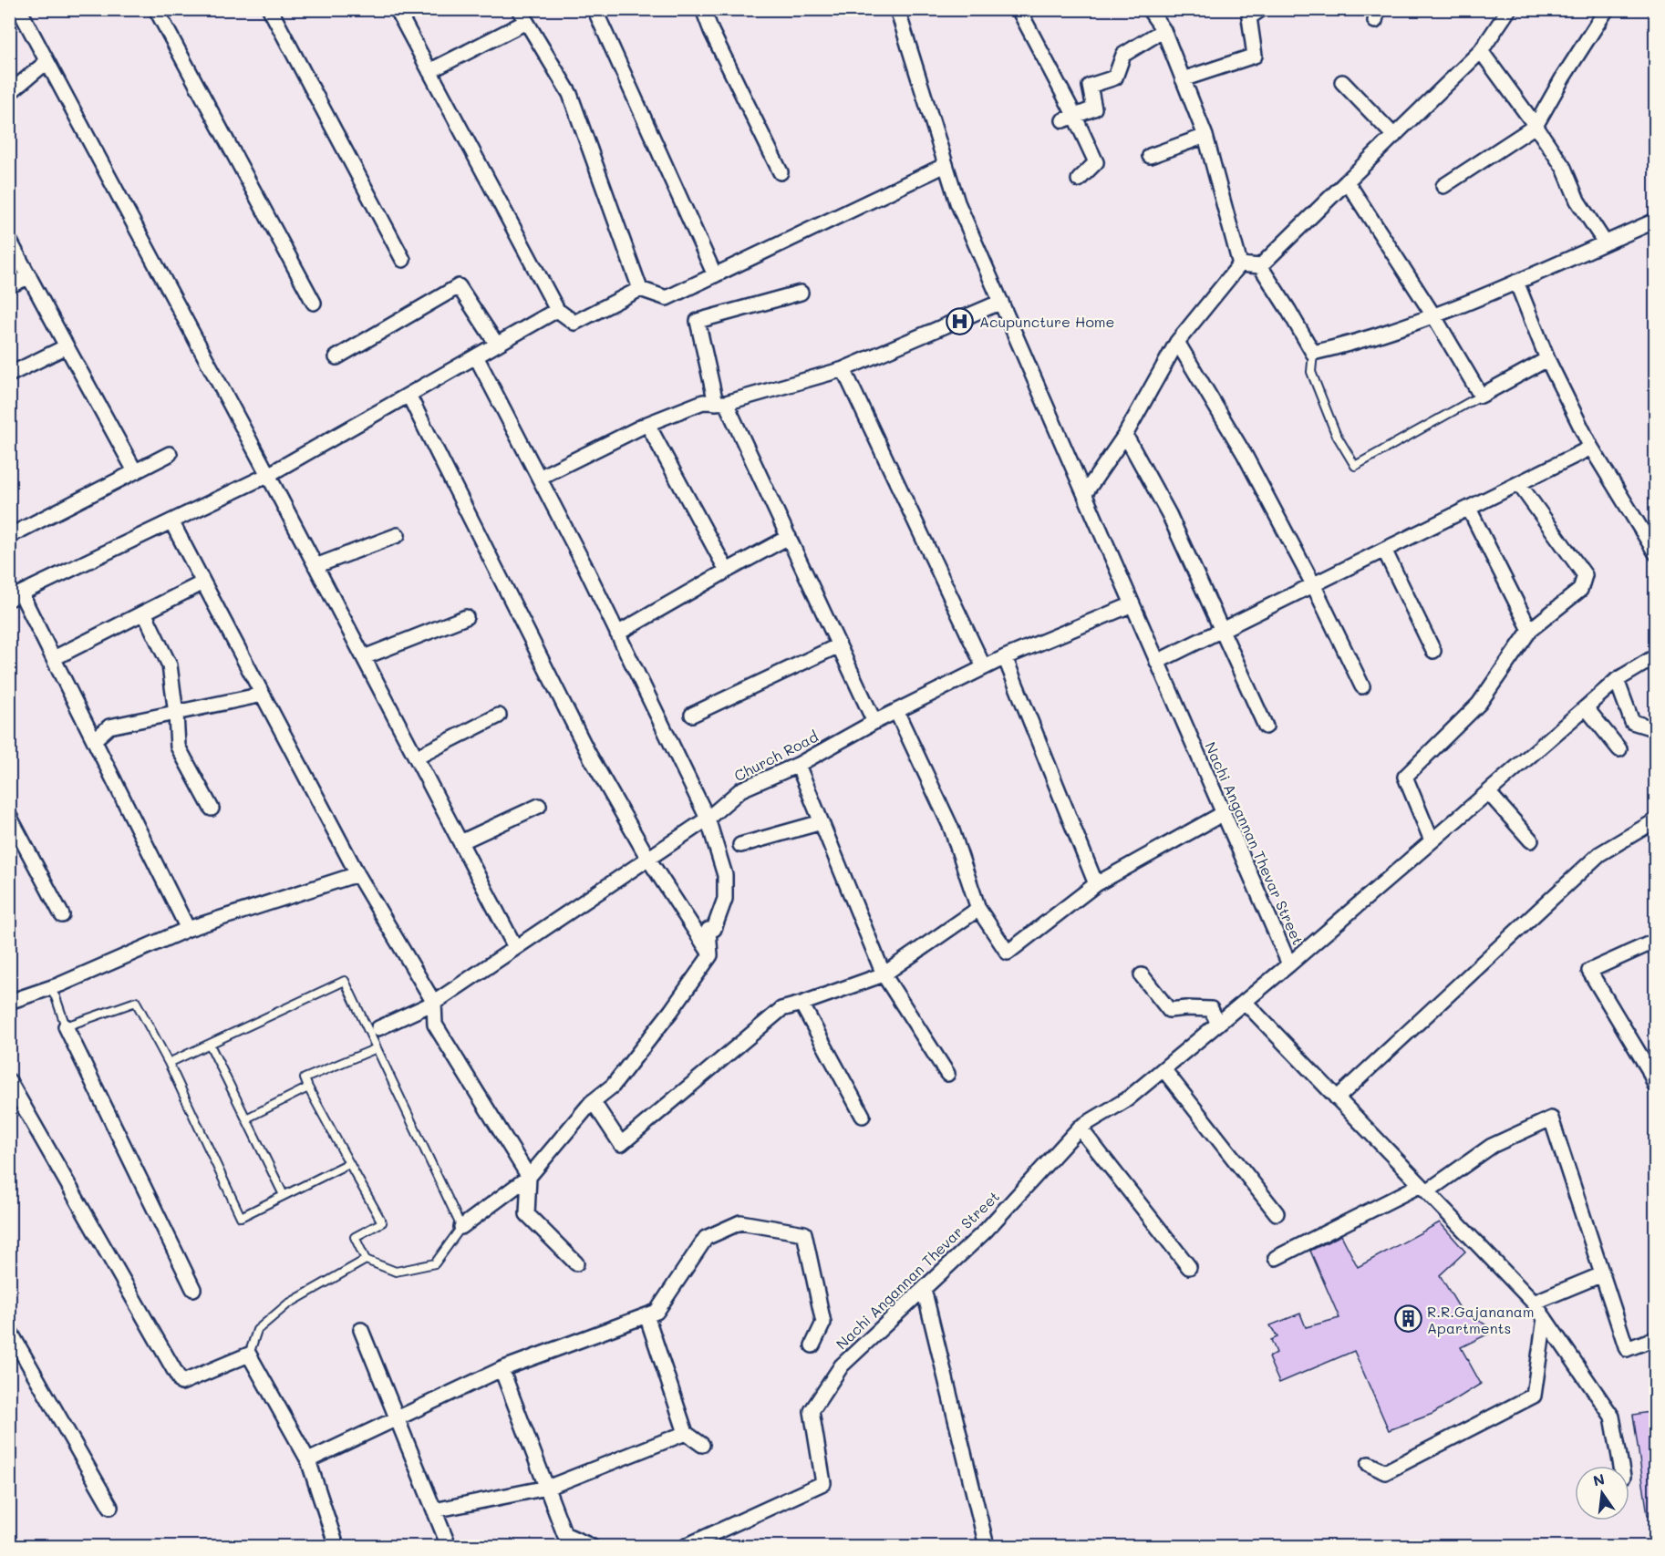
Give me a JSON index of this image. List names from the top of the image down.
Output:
{
  "streets": {
    "street": ["Church Road", "Nachi Angannan Thevar Street"]
  },
  "crossings": [
    ["Church Road", "Nachi Angannan Thevar Street"]
  ],
  "places": {
    "hospital": ["Acupuncture Home"],
    "building": ["R.R.Gajananam Apartments"]
  },
  "north": "top"
}
